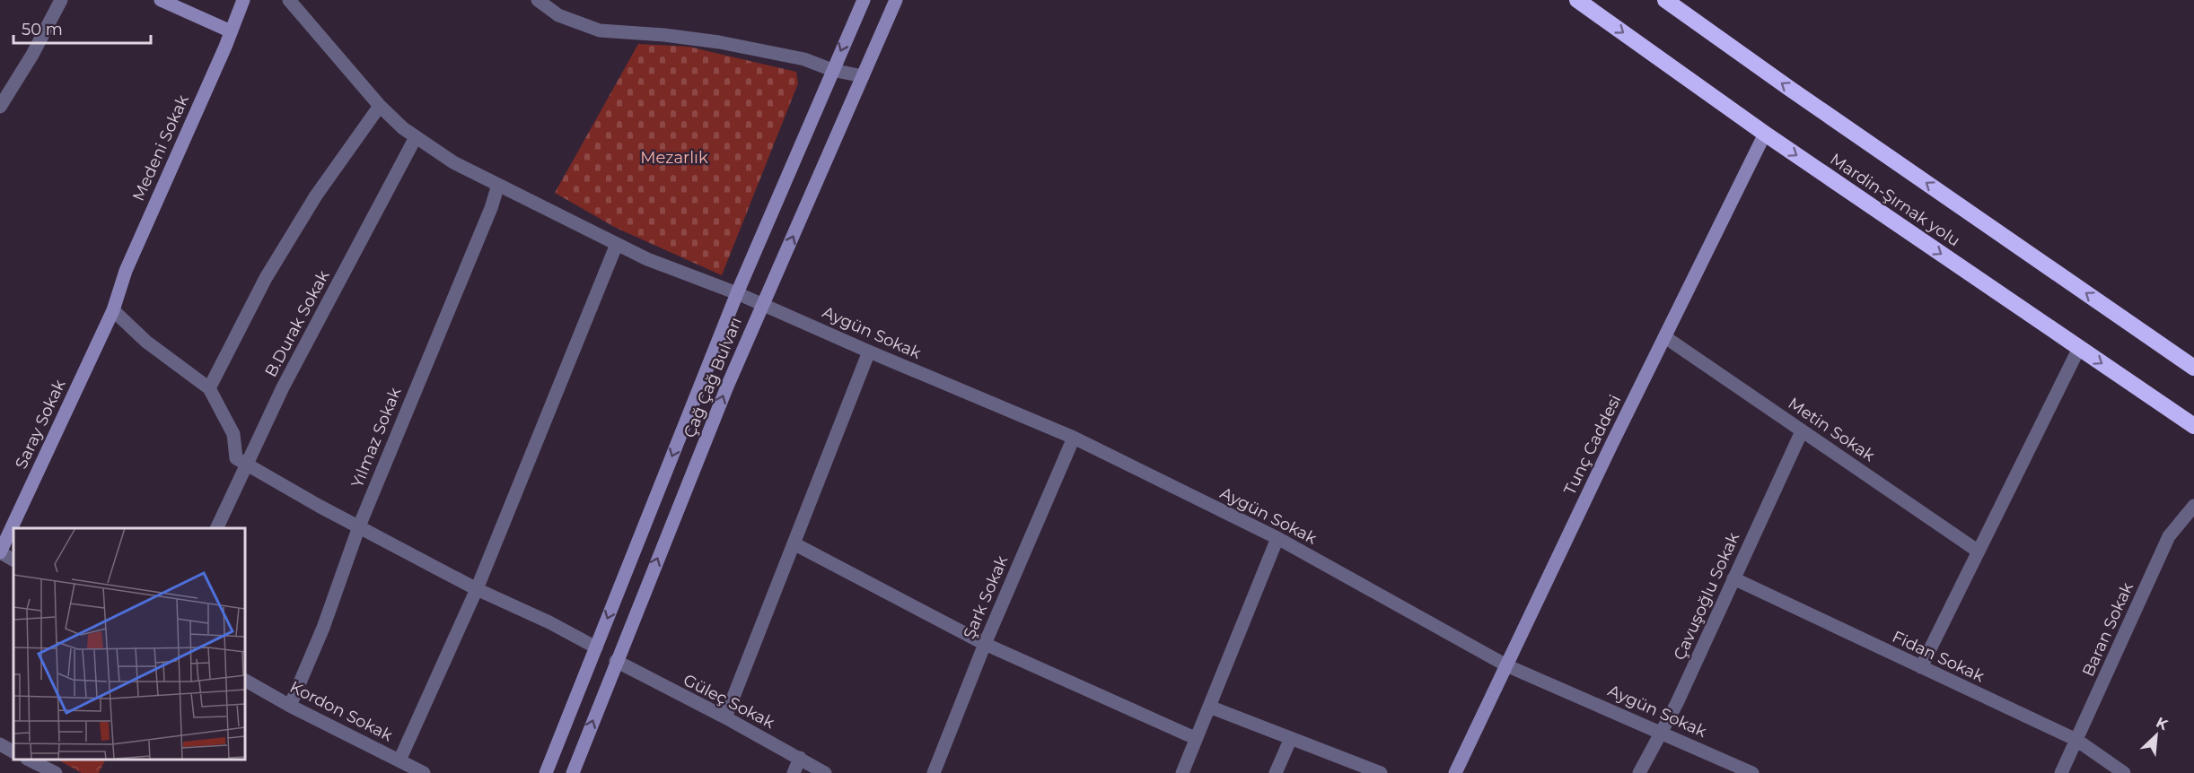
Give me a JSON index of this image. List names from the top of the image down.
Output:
{
  "streets": {
    "highway": ["Mardin-Şırnak yolu"],
    "main road": [
      "Medeni Sokak",
      "Çağ Çağ Bulvarı",
      "Saray Sokak",
      "Tunç Caddesi"
    ],
    "street": [
      "B.Durak Sokak",
      "Aygün Sokak",
      "Metin Sokak",
      "Yılmaz Sokak",
      "Çavuşoğlu Sokak",
      "Şark Sokak",
      "Baran Sokak",
      "Fidan Sokak",
      "Güleç Sokak",
      "Kordon Sokak"
    ]
  },
  "crossings": [
    ["Medeni Sokak", "Saray Sokak"],
    ["Mardin-Şırnak yolu", "Tunç Caddesi"],
    ["B.Durak Sokak", "Aygün Sokak"],
    ["Aygün Sokak", "Çağ Çağ Bulvarı"],
    ["Aygün Sokak", "Yılmaz Sokak"],
    ["Aygün Sokak", "Tunç Caddesi"],
    ["Aygün Sokak", "Çavuşoğlu Sokak"],
    ["Aygün Sokak", "Şark Sokak"],
    ["Çağ Çağ Bulvarı", "Güleç Sokak"],
    ["Metin Sokak", "Tunç Caddesi"],
    ["Metin Sokak", "Çavuşoğlu Sokak"],
    ["Yılmaz Sokak", "Kordon Sokak"],
    ["Çavuşoğlu Sokak", "Fidan Sokak"],
    ["Baran Sokak", "Fidan Sokak"]
  ],
  "parks": ["Mezarlık"],
  "scale_bar": "50 m",
  "north": "top right"
}
